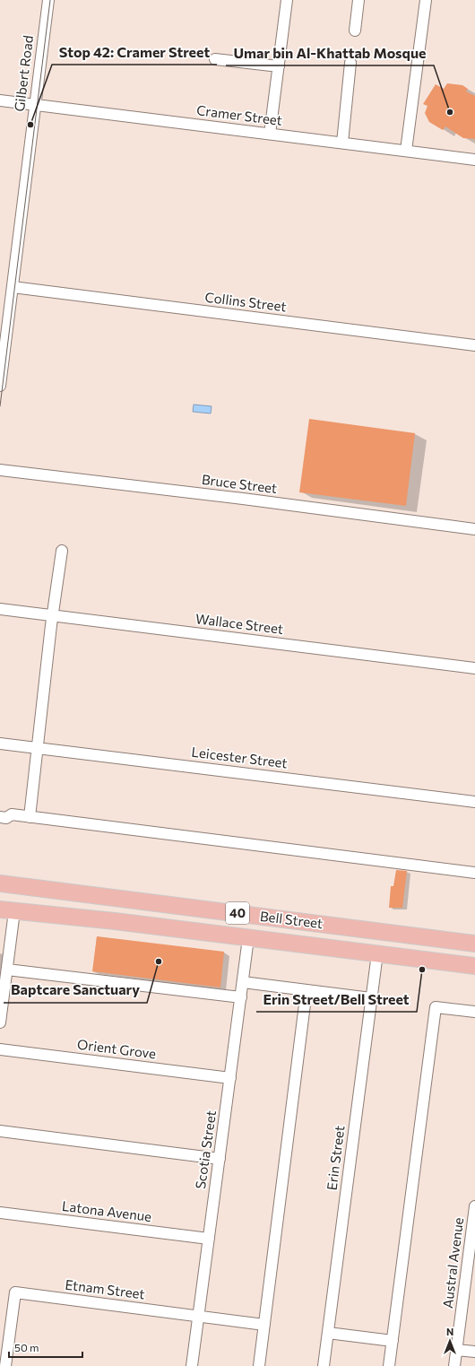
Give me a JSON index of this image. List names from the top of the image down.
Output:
{
  "streets": {
    "highway": ["40", "Bell Street"],
    "street": [
      "Gilbert Road",
      "Cramer Street",
      "Collins Street",
      "Bruce Street",
      "Wallace Street",
      "Leicester Street",
      "Orient Grove",
      "Scotia Street",
      "Erin Street",
      "Latona Avenue",
      "Austral Avenue",
      "Etnam Street"
    ]
  },
  "crossings": [
    ["Gilbert Road", "Cramer Street"],
    ["Gilbert Road", "Collins Street"],
    ["Bell Street", "Scotia Street"],
    ["Bell Street", "Erin Street"],
    ["Orient Grove", "Scotia Street"],
    ["Scotia Street", "Latona Avenue"],
    ["Scotia Street", "Etnam Street"]
  ],
  "places": [
    "Umar bin Al-Khattab Mosque",
    "Stop 42: Cramer Street",
    "Baptcare Sanctuary",
    "Erin Street/Bell Street"
  ],
  "scale_bar": "50 m",
  "north": "top"
}
